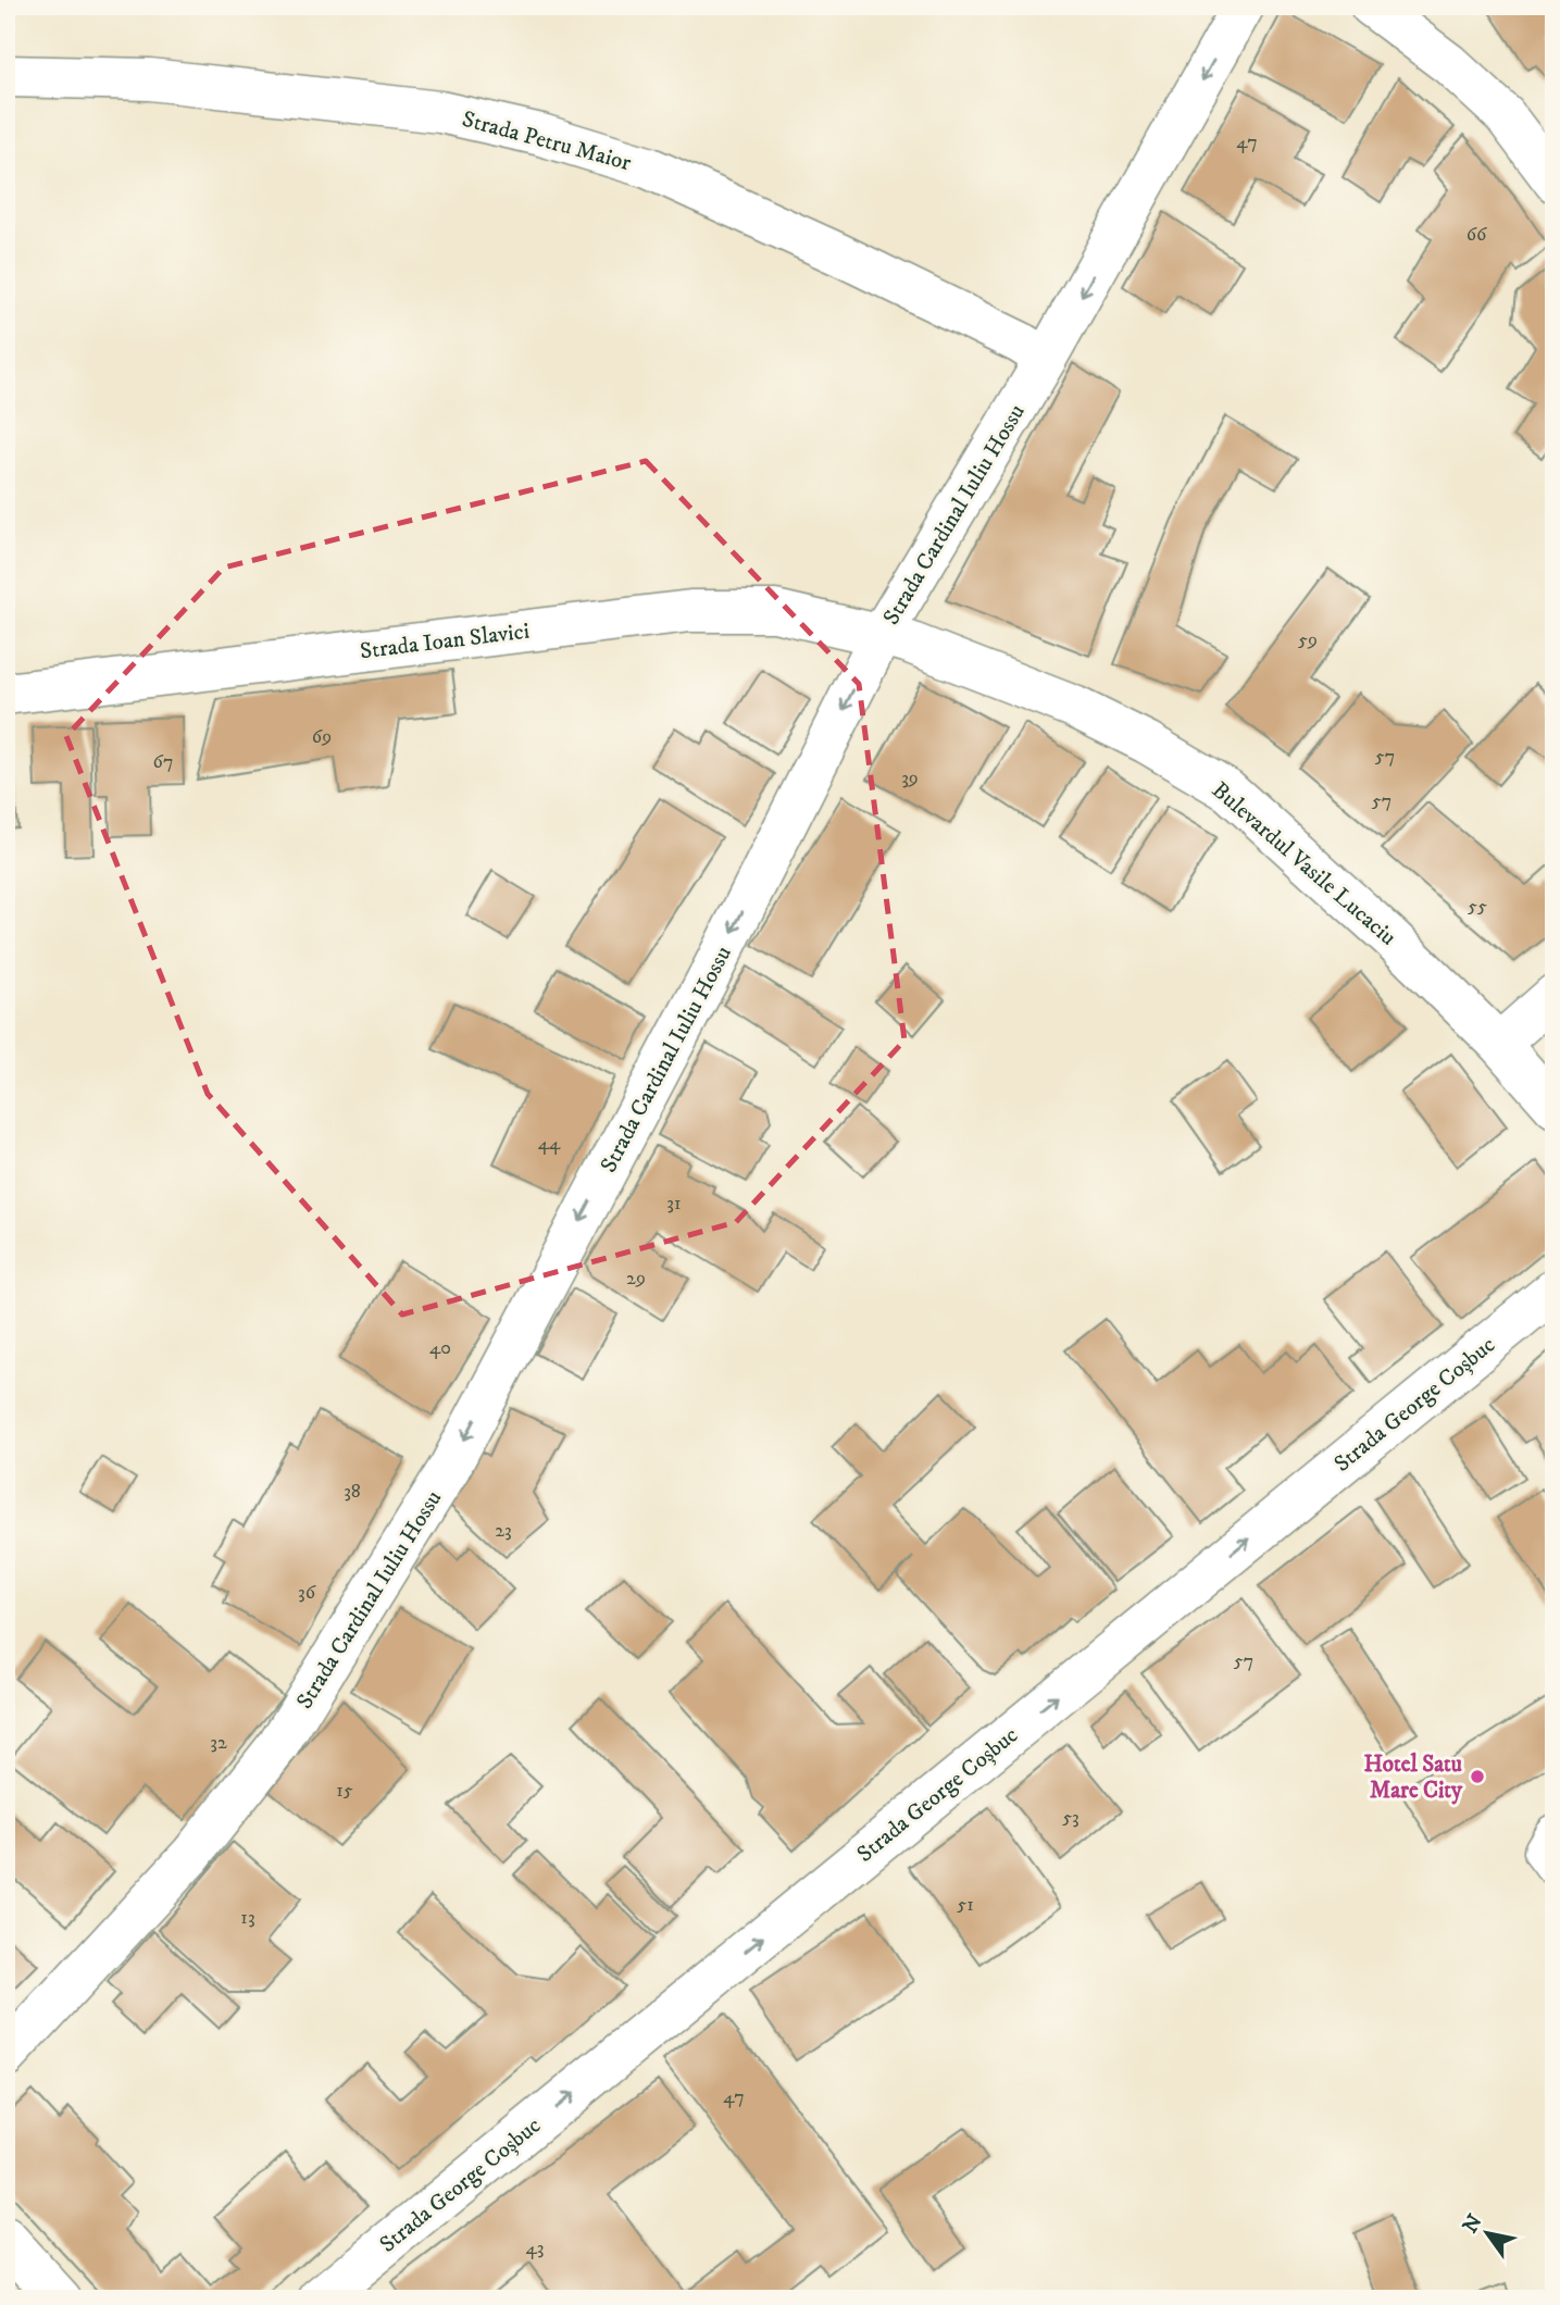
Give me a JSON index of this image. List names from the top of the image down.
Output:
{
  "streets": {
    "street": [
      "Strada Petru Maior",
      "Strada Cardinal Iuliu Hossu",
      "Strada Ioan Slavici",
      "Bulevardul Vasile Lucaciu",
      "Strada George Coșbuc"
    ]
  },
  "crossings": [
    ["Strada Petru Maior", "Strada Cardinal Iuliu Hossu"],
    ["Strada Cardinal Iuliu Hossu", "Strada Ioan Slavici"],
    ["Strada Cardinal Iuliu Hossu", "Bulevardul Vasile Lucaciu"],
    ["Strada Ioan Slavici", "Bulevardul Vasile Lucaciu"]
  ],
  "one_way": ["Strada Cardinal Iuliu Hossu", "Strada George Coșbuc"],
  "places": ["Hotel Satu Mare City"],
  "house_numbers": [
    "47",
    "66",
    "59",
    "69",
    "57",
    "67",
    "39",
    "57",
    "55",
    "44",
    "31",
    "29",
    "40",
    "38",
    "23",
    "36",
    "57",
    "32",
    "15",
    "53",
    "51",
    "13",
    "47",
    "43"
  ],
  "north": "top left"
}
